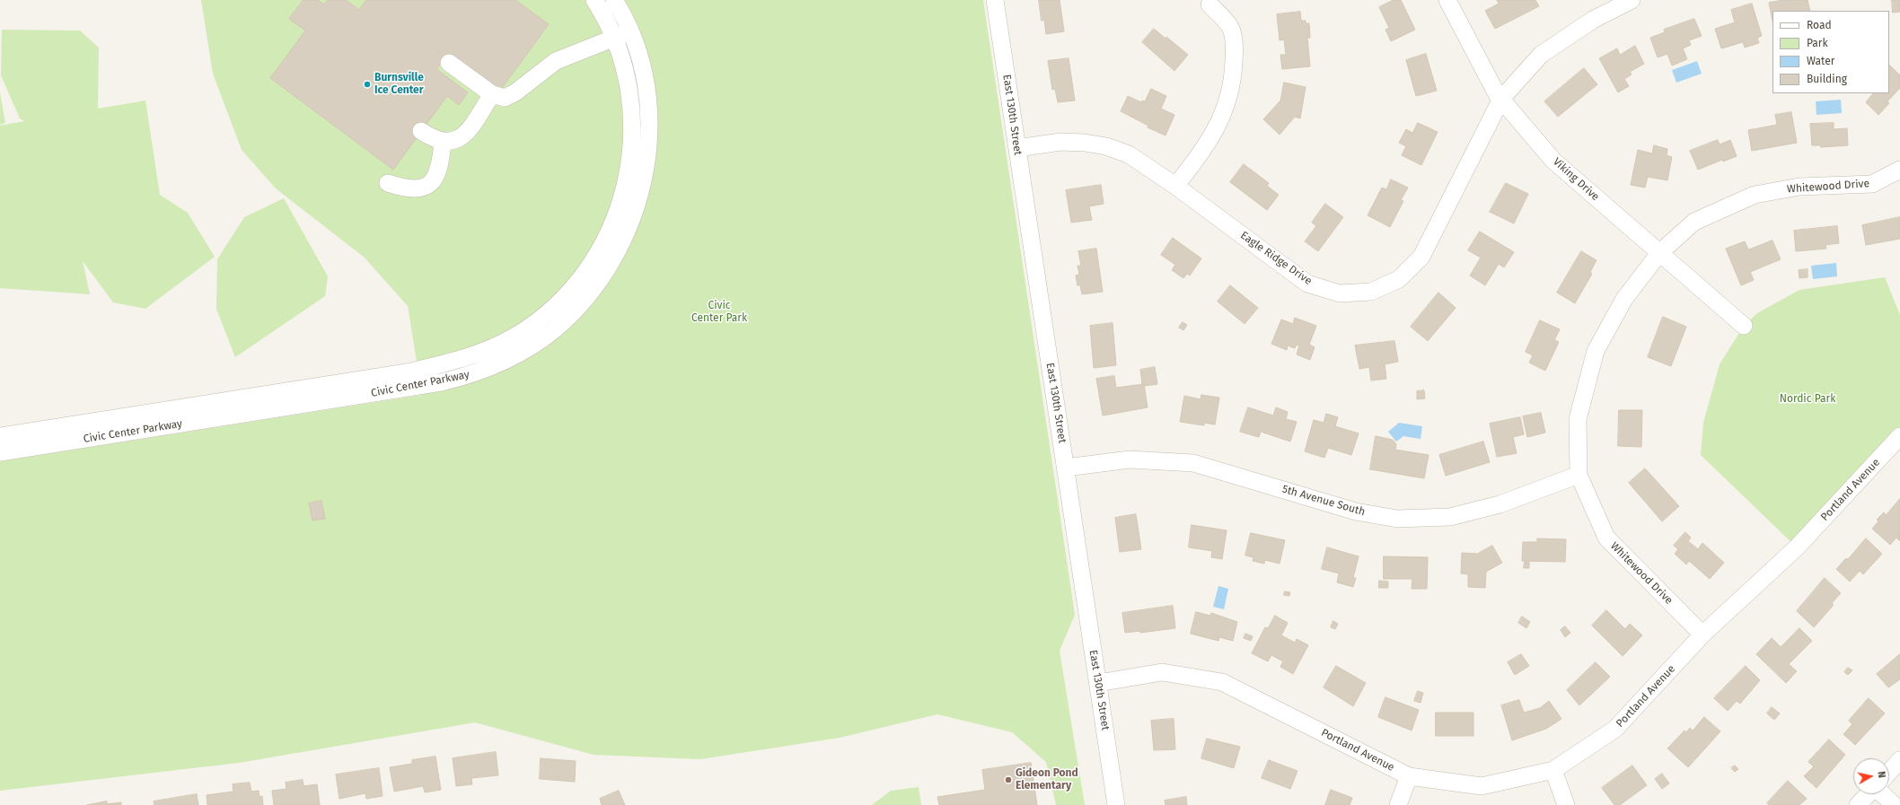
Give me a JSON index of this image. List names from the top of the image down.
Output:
{
  "streets": {
    "street": [
      "East 130th Street",
      "Viking Drive",
      "Whitewood Drive",
      "Eagle Ridge Drive",
      "Civic Center Parkway",
      "Portland Avenue",
      "5th Avenue South"
    ]
  },
  "crossings": [
    ["East 130th Street", "Eagle Ridge Drive"],
    ["East 130th Street", "Portland Avenue"],
    ["East 130th Street", "5th Avenue South"],
    ["Viking Drive", "Whitewood Drive"],
    ["Viking Drive", "Eagle Ridge Drive"],
    ["Whitewood Drive", "Portland Avenue"],
    ["Whitewood Drive", "5th Avenue South"]
  ],
  "parks": ["Civic Center Park", "Nordic Park"],
  "places": ["Burnsville Ice Center", "Gideon Pond Elementary"],
  "legend": [
    "Road",
    "Park",
    "Water",
    "Building"
  ],
  "north": "right"
}
